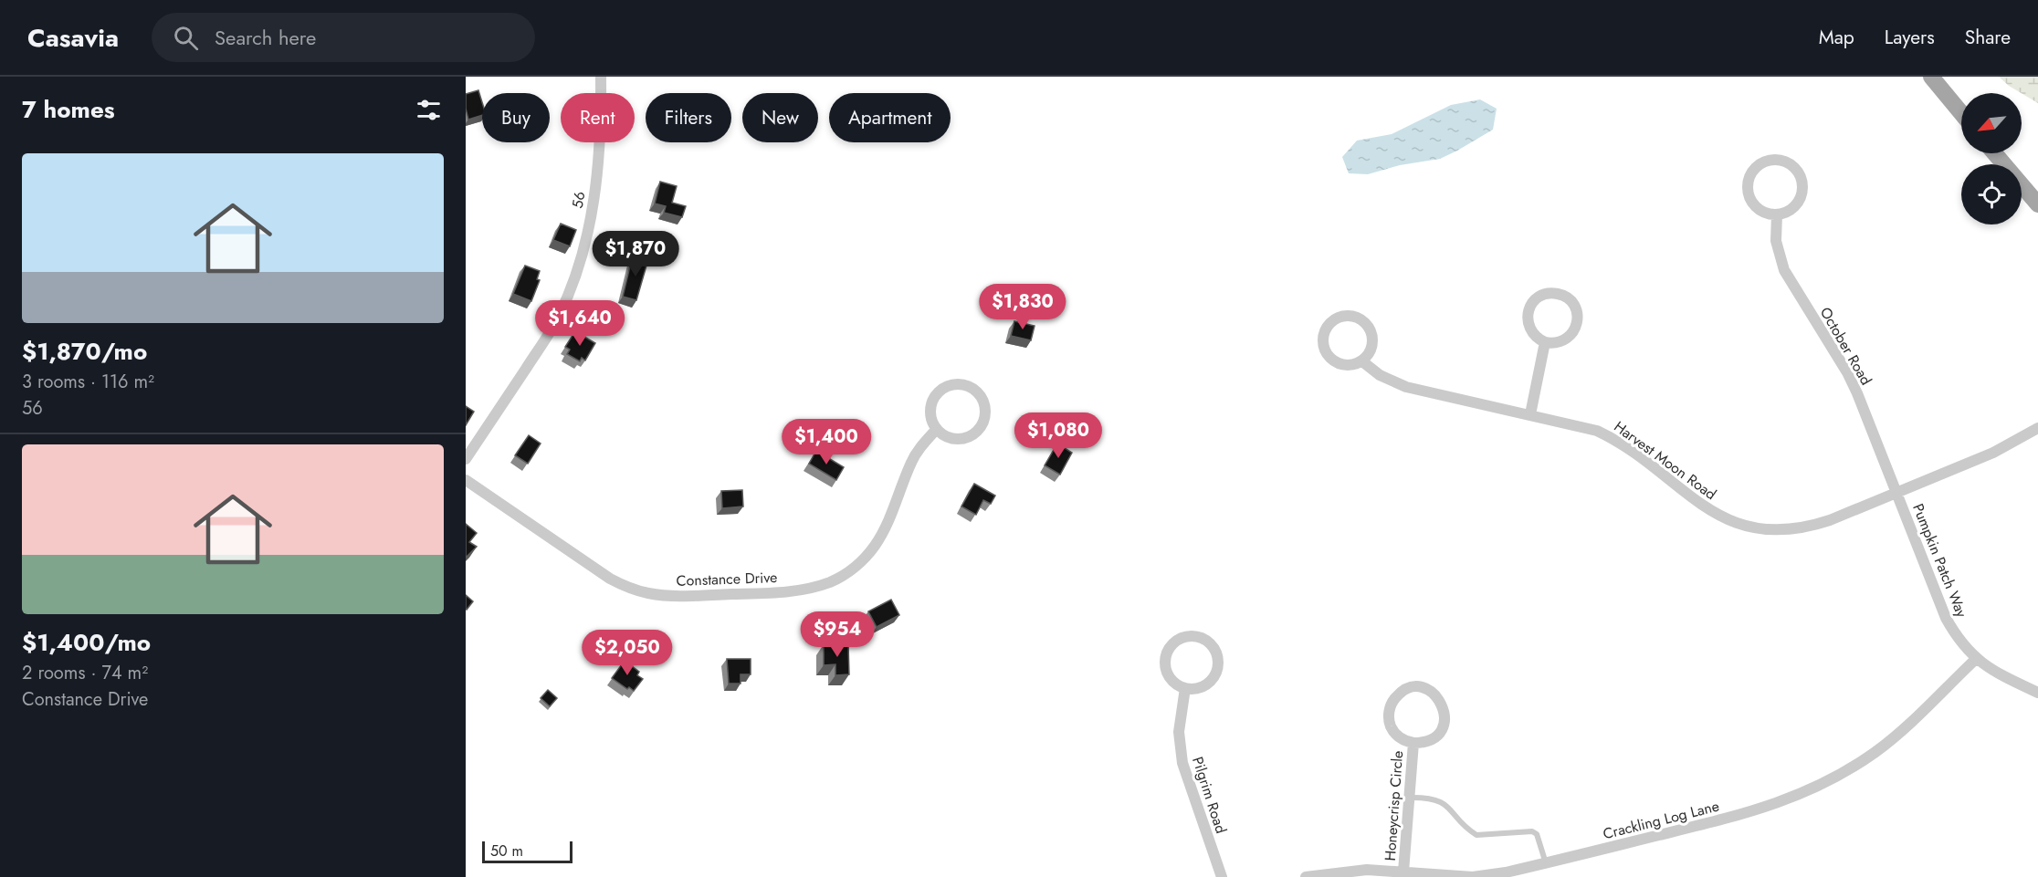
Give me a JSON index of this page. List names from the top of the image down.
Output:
{
  "streets": {
    "street": [
      "56",
      "October Road",
      "Harvest Moon Road",
      "Pumpkin Patch Way",
      "Constance Drive",
      "Pilgrim Road",
      "Honeycrisp Circle",
      "Crackling Log Lane"
    ]
  },
  "crossings": [
    ["October Road", "Harvest Moon Road"],
    ["October Road", "Pumpkin Patch Way"],
    ["Harvest Moon Road", "Pumpkin Patch Way"],
    ["Pumpkin Patch Way", "Crackling Log Lane"],
    ["Honeycrisp Circle", "Crackling Log Lane"]
  ],
  "scale_bar": "50 m",
  "north": "bottom left",
  "page": {
    "header": "Casavia",
    "search": "Search here",
    "nav": ["Map", "Layers", "Share"],
    "heading": "7 homes",
    "chip": [
      "Buy",
      "Rent",
      "Filters",
      "New",
      "Apartment"
    ],
    "list": [
      {
        "name": "$1,870/mo",
        "note": "3 rooms · 116 m² · 56"
      },
      {
        "name": "$1,400/mo",
        "note": "2 rooms · 74 m² · Constance Drive"
      }
    ],
    "price": [
      "$1,870",
      "$1,830",
      "$1,640",
      "$1,080",
      "$1,400",
      "$954",
      "$2,050"
    ],
    "scale": "50 m"
  }
}
